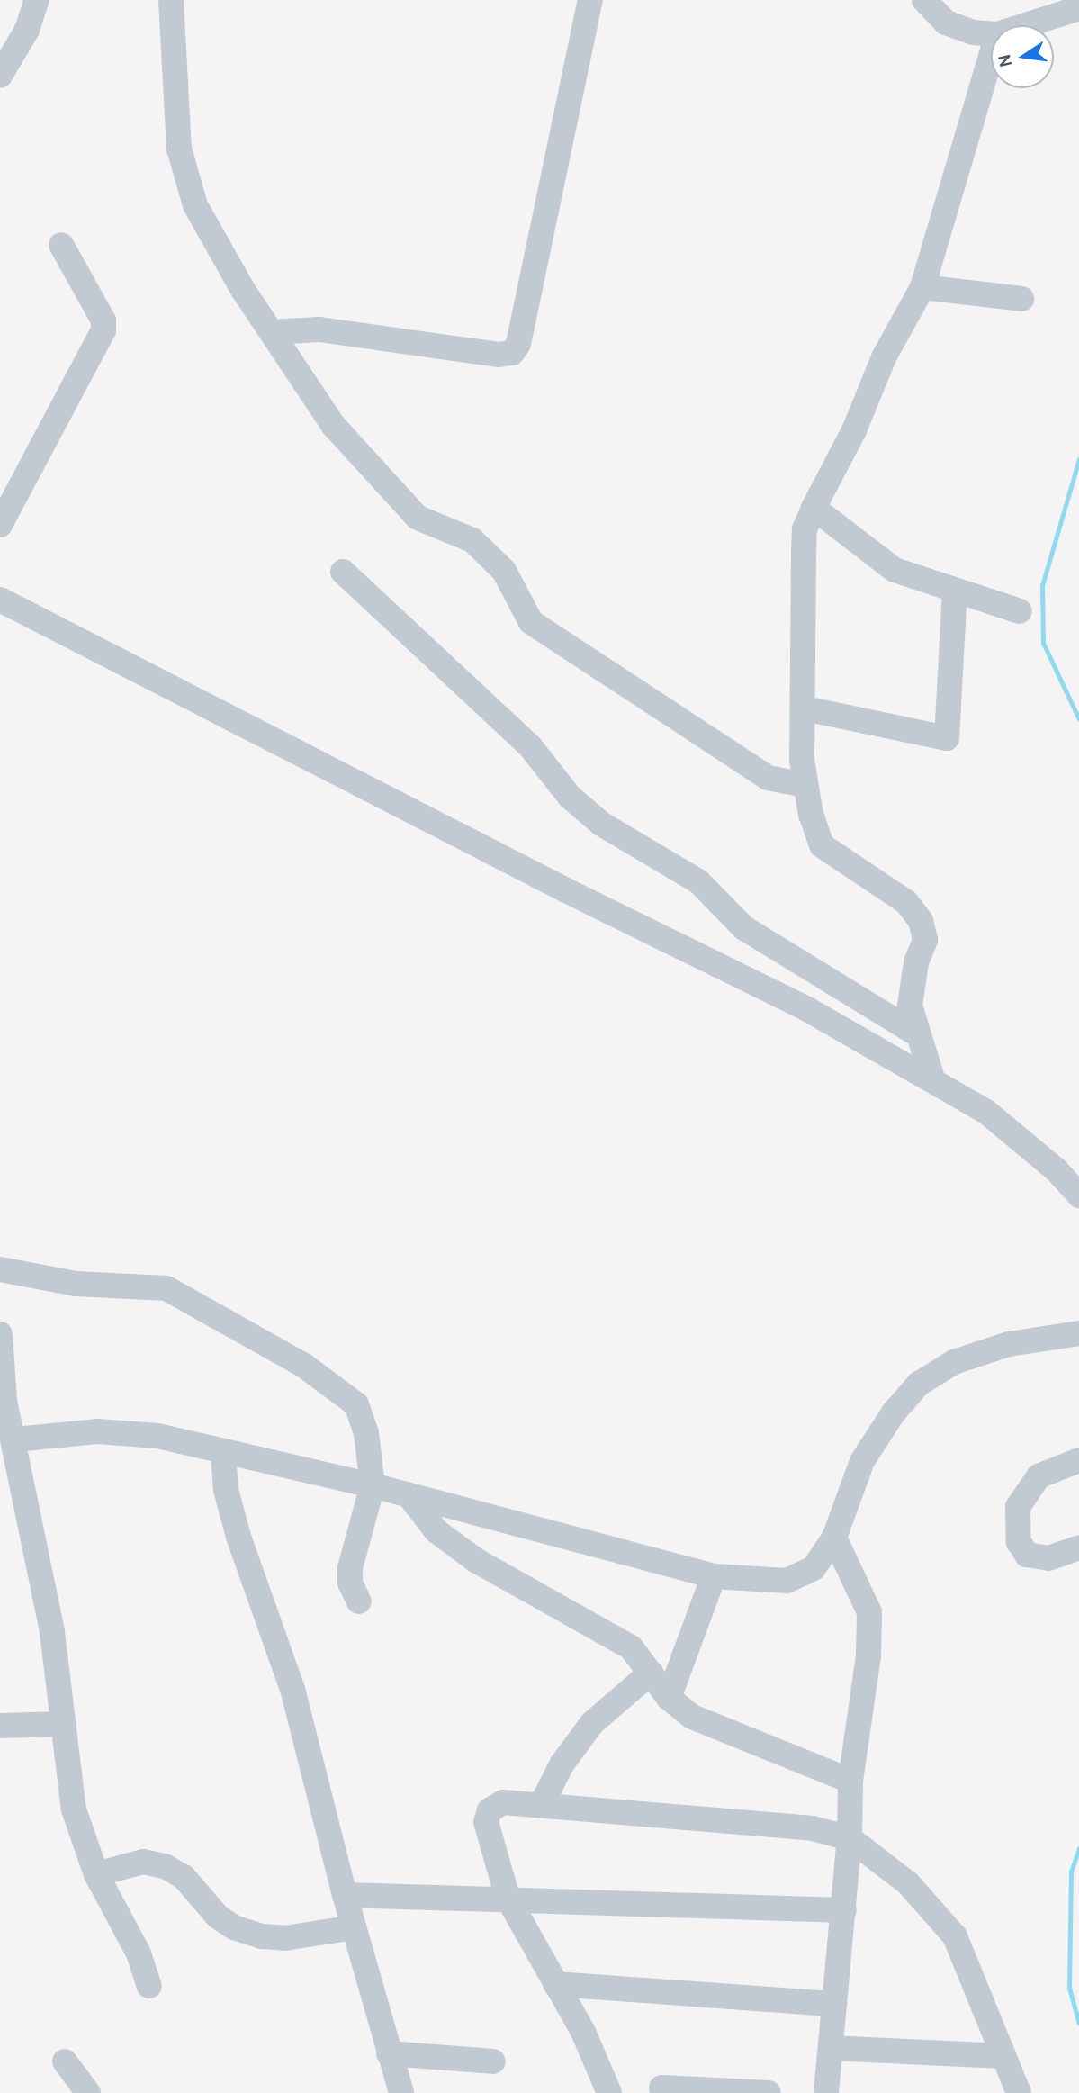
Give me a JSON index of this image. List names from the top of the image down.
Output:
{
  "north": "left"
}
